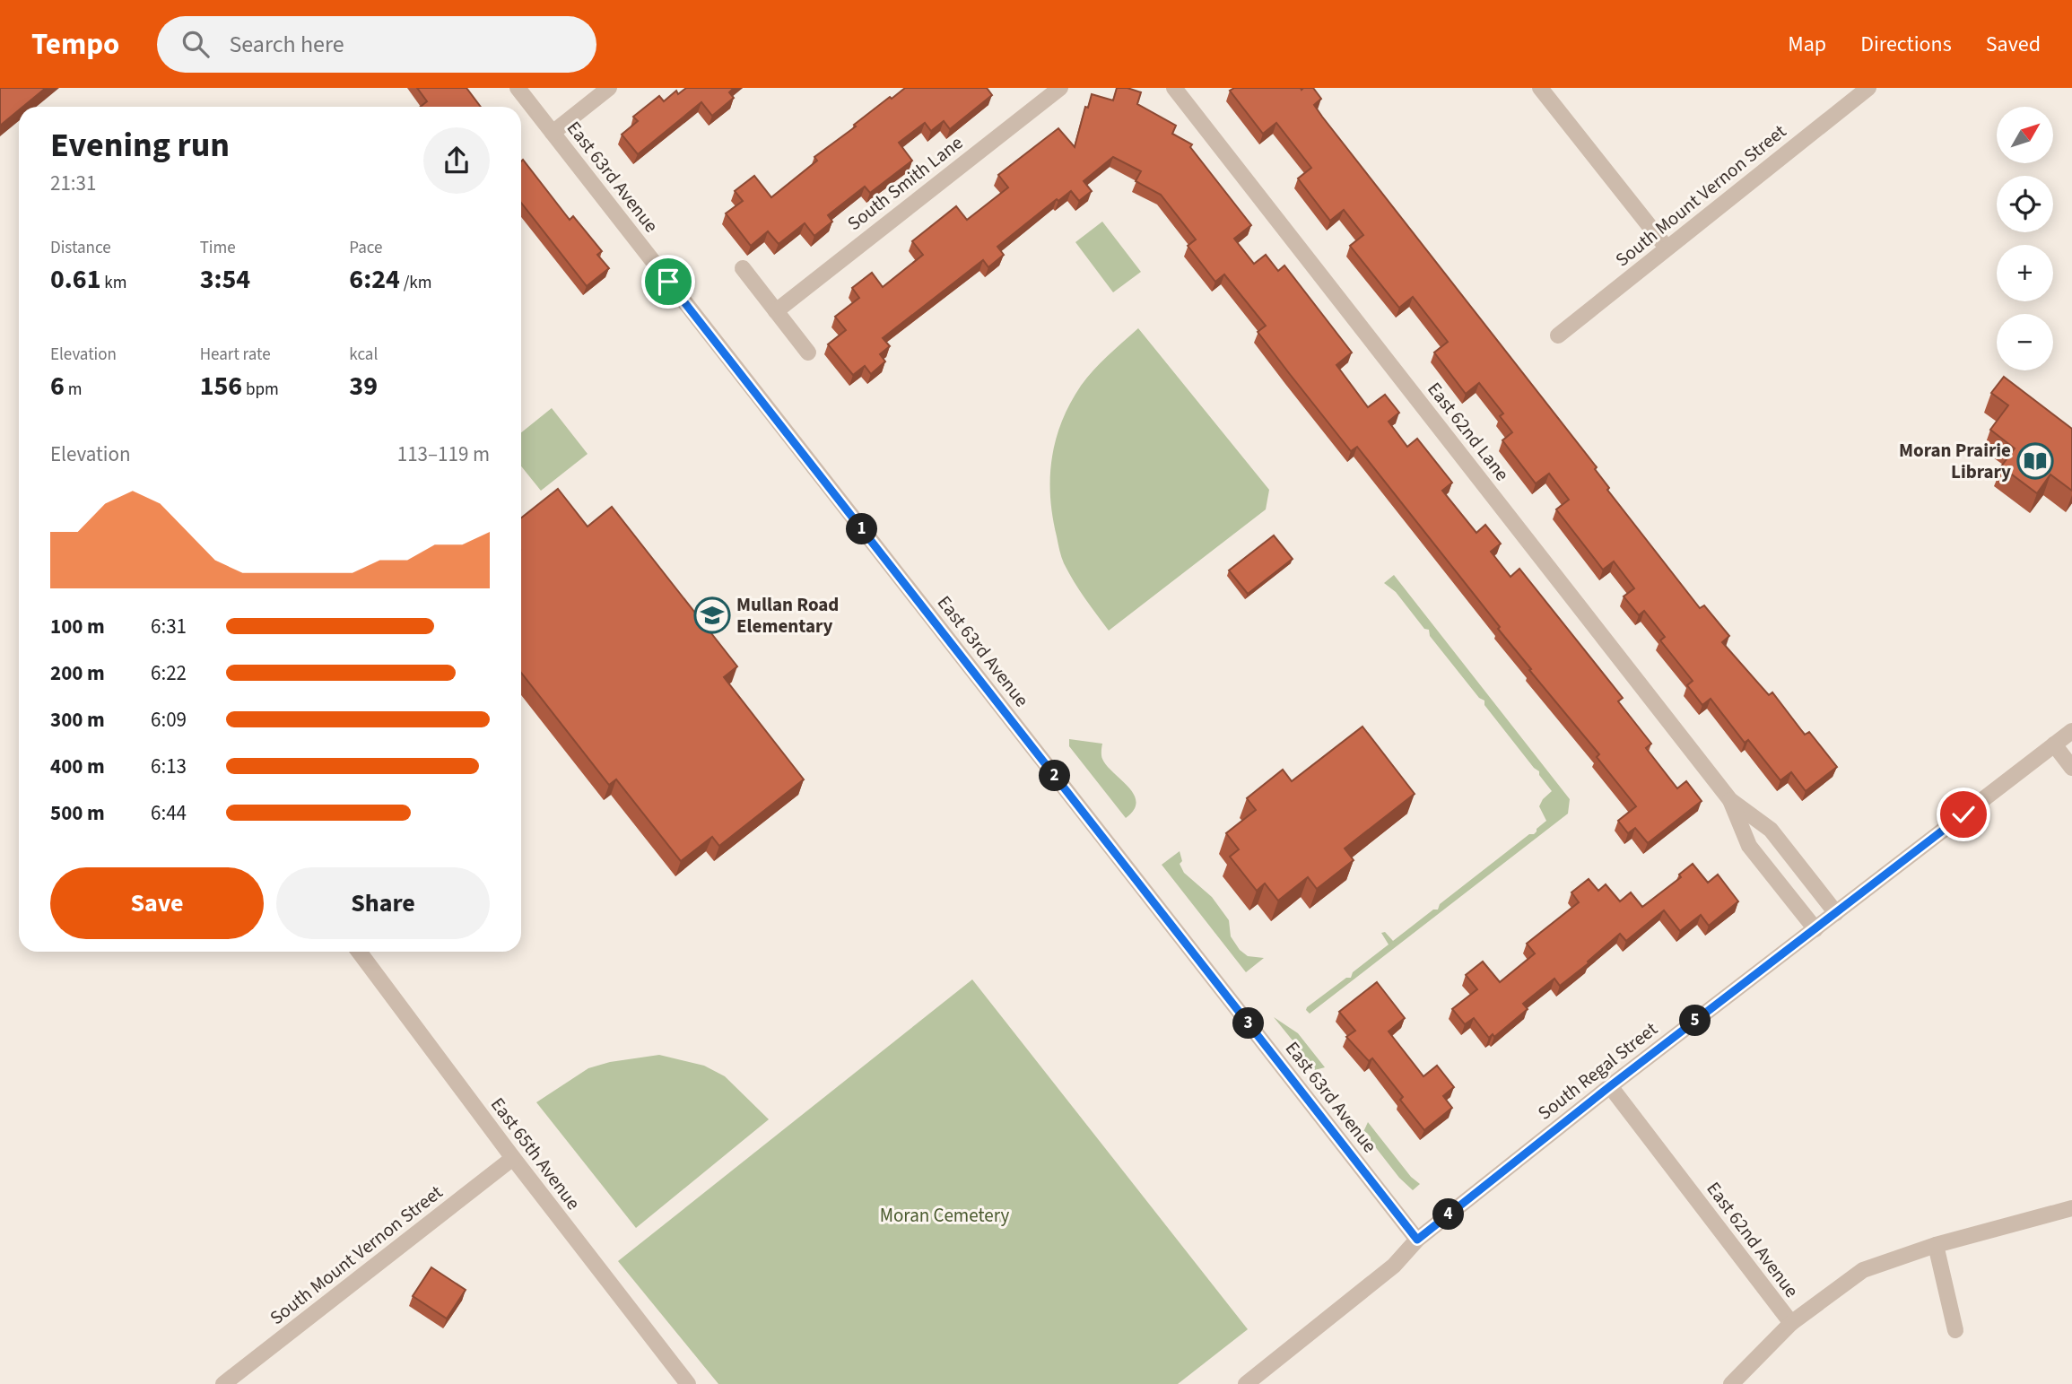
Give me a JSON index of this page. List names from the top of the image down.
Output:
{
  "streets": {
    "street": [
      "East 63rd Avenue",
      "South Smith Lane",
      "South Mount Vernon Street",
      "East 62nd Lane",
      "South Regal Street",
      "East 65th Avenue",
      "East 62nd Avenue"
    ]
  },
  "crossings": [
    ["East 63rd Avenue", "South Regal Street"],
    ["South Mount Vernon Street", "East 65th Avenue"],
    ["East 62nd Lane", "South Regal Street"],
    ["South Regal Street", "East 62nd Avenue"]
  ],
  "parks": ["Moran Cemetery"],
  "places": {
    "library": ["Moran Prairie Library"],
    "school or university": ["Mullan Road Elementary"]
  },
  "north": "top right",
  "page": {
    "header": "Tempo",
    "search": "Search here",
    "nav": ["Map", "Directions", "Saved"],
    "map_buttons": ["+", "−"],
    "heading": ["Evening run", "21:31"],
    "stats": [
      ["Distance", "0.61 km"],
      ["Time", "3:54"],
      ["Pace", "6:24 /km"],
      ["Elevation", "6 m"],
      ["Heart rate", "156 bpm"],
      ["kcal", "39"]
    ],
    "chart": ["Elevation", "113–119 m"],
    "pins": [
      "1",
      "2",
      "5",
      "3",
      "4"
    ],
    "list": [
      {
        "name": "100 m",
        "note": "6:31"
      },
      {
        "name": "200 m",
        "note": "6:22"
      },
      {
        "name": "300 m",
        "note": "6:09"
      },
      {
        "name": "400 m",
        "note": "6:13"
      },
      {
        "name": "500 m",
        "note": "6:44"
      }
    ],
    "buttons": ["Save", "Share"]
  }
}
